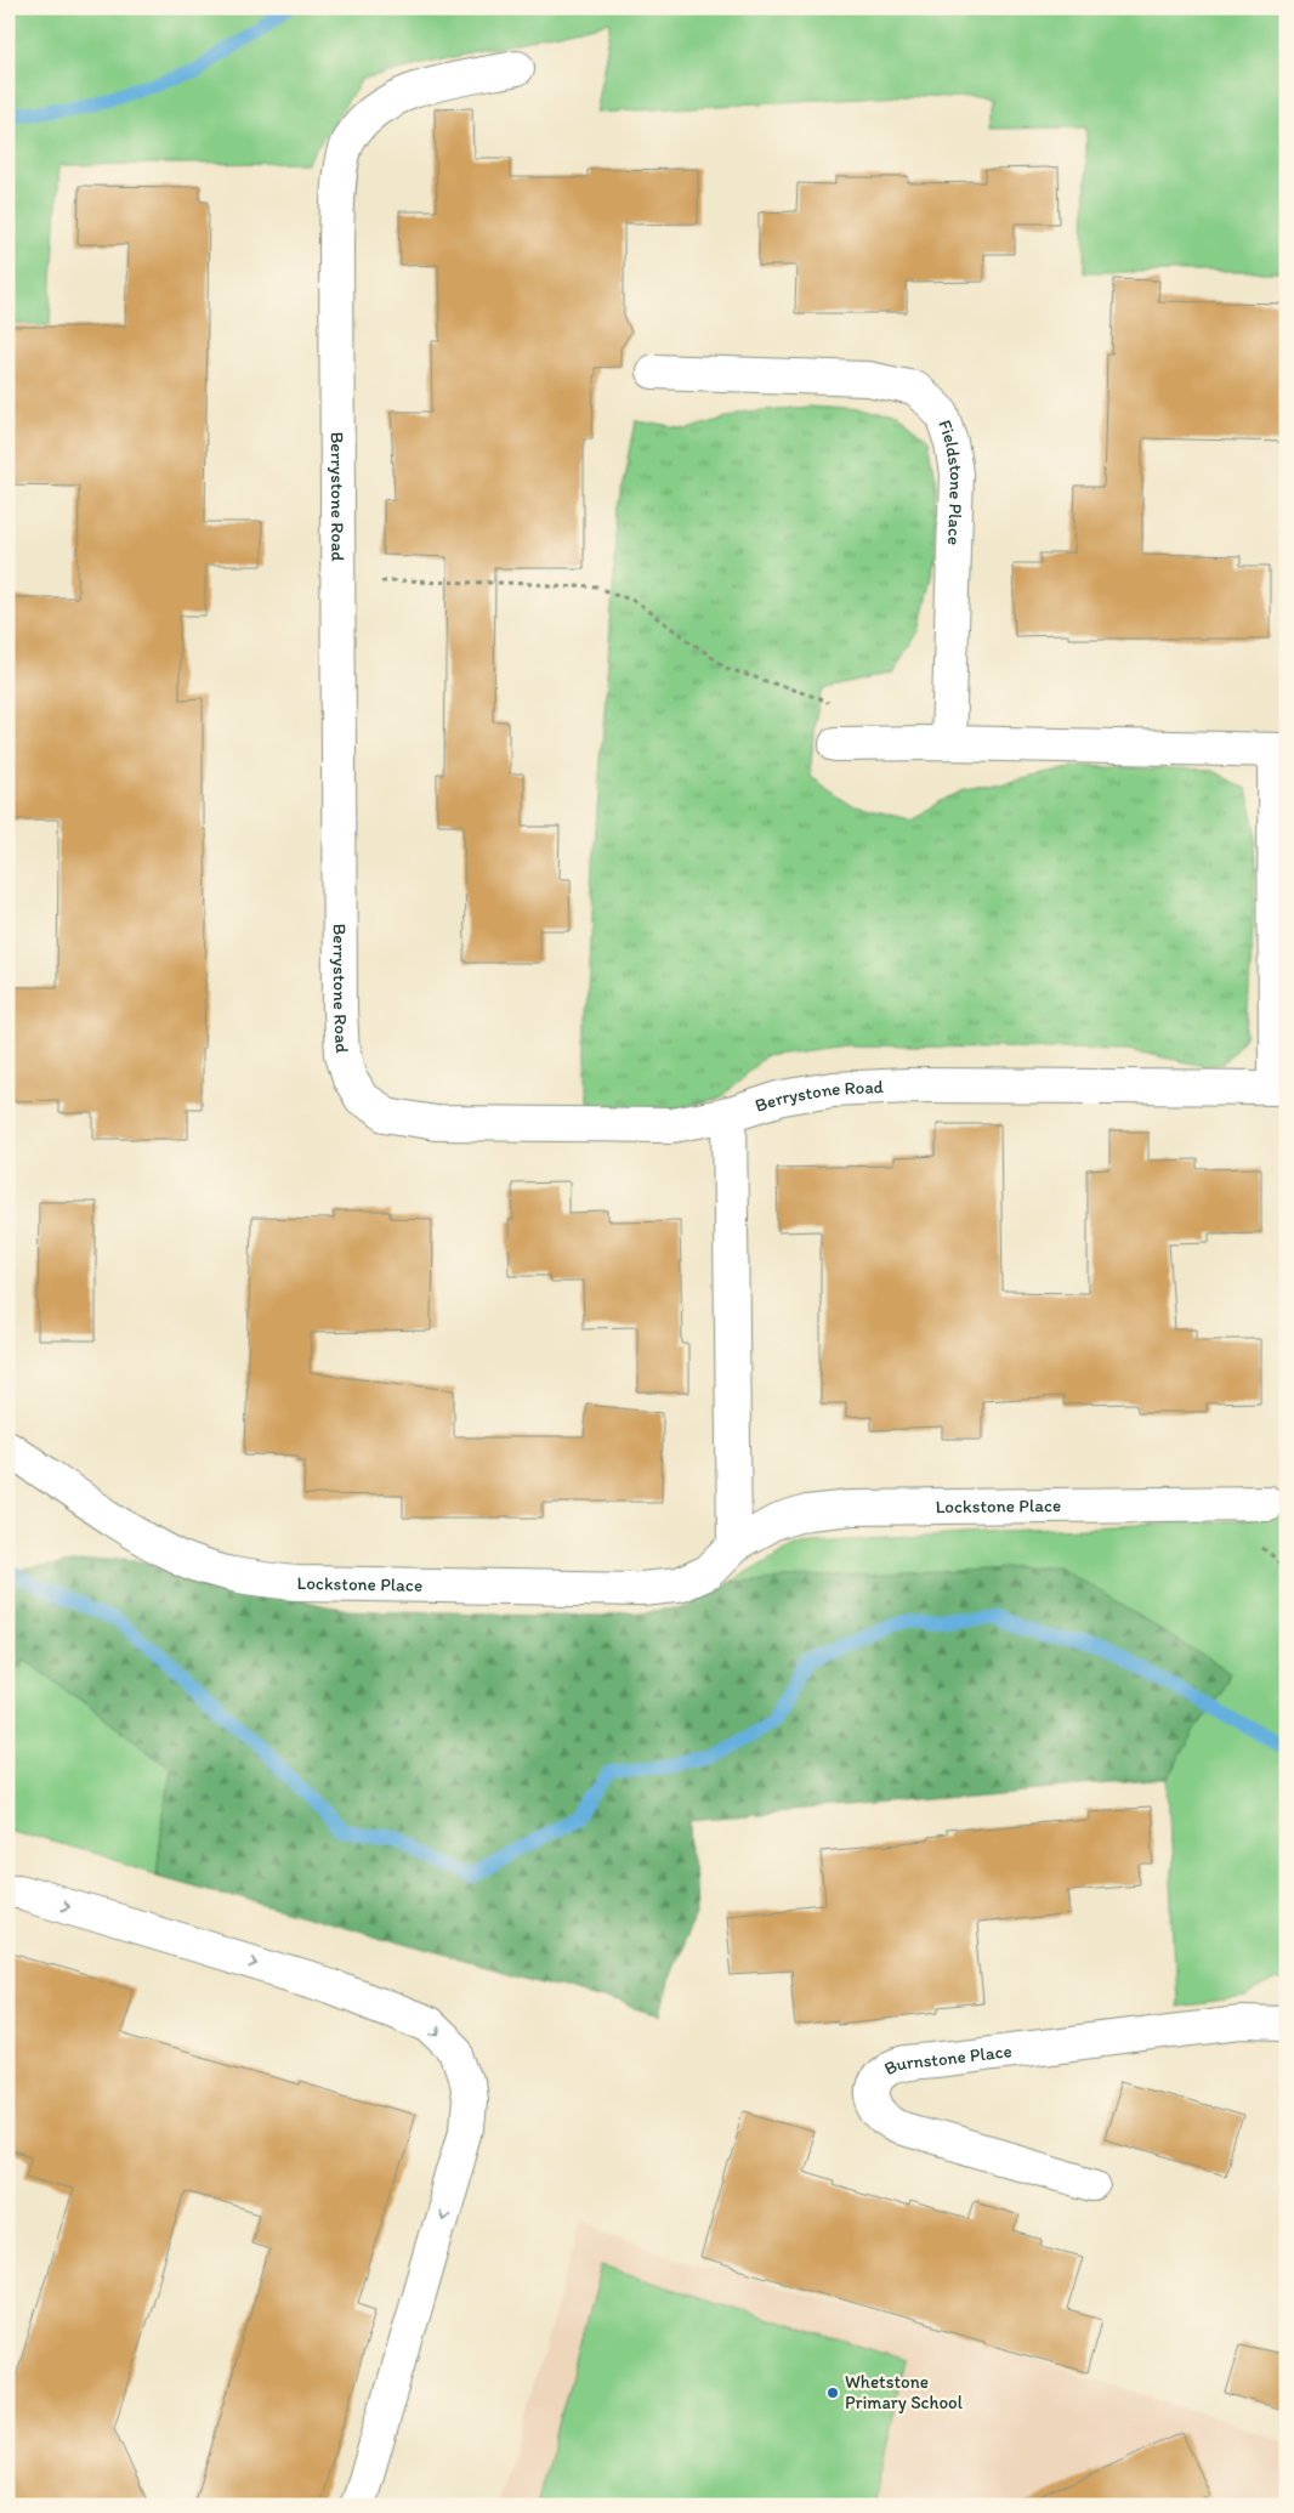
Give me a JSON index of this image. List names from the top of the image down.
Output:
{
  "streets": {
    "street": [
      "Fieldstone Place",
      "Berrystone Road",
      "Lockstone Place",
      "Burnstone Place"
    ]
  },
  "places": ["Whetstone Primary School"]
}
